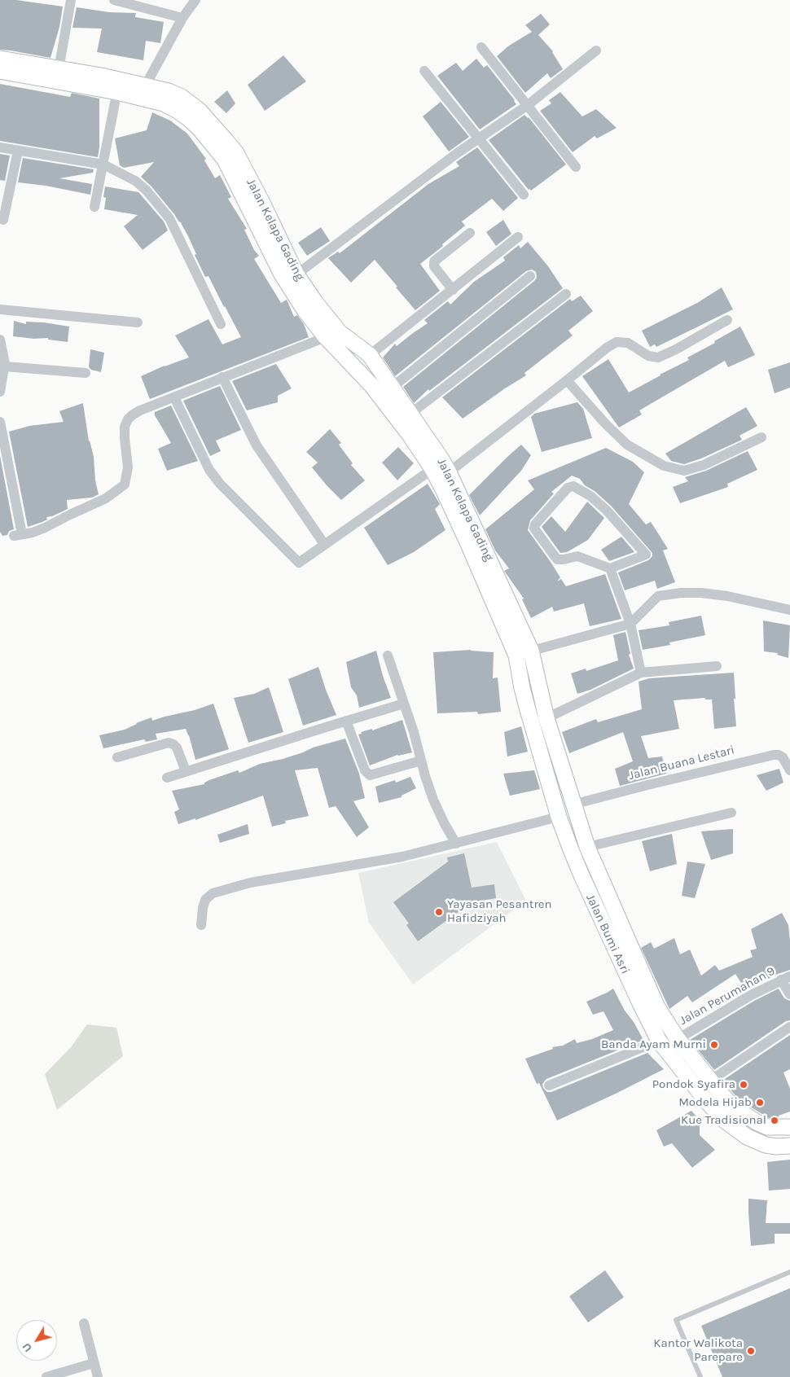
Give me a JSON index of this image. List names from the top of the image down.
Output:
{
  "streets": {
    "street": [
      "Jalan Kelapa Gading",
      "Jalan Buana Lestari",
      "Jalan Bumi Asri",
      "Jalan Perumahan 9"
    ]
  },
  "crossings": [
    ["Jalan Kelapa Gading", "Jalan Bumi Asri"],
    ["Jalan Buana Lestari", "Jalan Bumi Asri"],
    ["Jalan Bumi Asri", "Jalan Perumahan 9"]
  ],
  "places": [
    "Yayasan Pesantren Hafidziyah",
    "Banda Ayam Murni",
    "Pondok Syafira",
    "Modela Hijab",
    "Kue Tradisional",
    "Kantor Walikota Parepare"
  ],
  "north": "bottom left"
}
